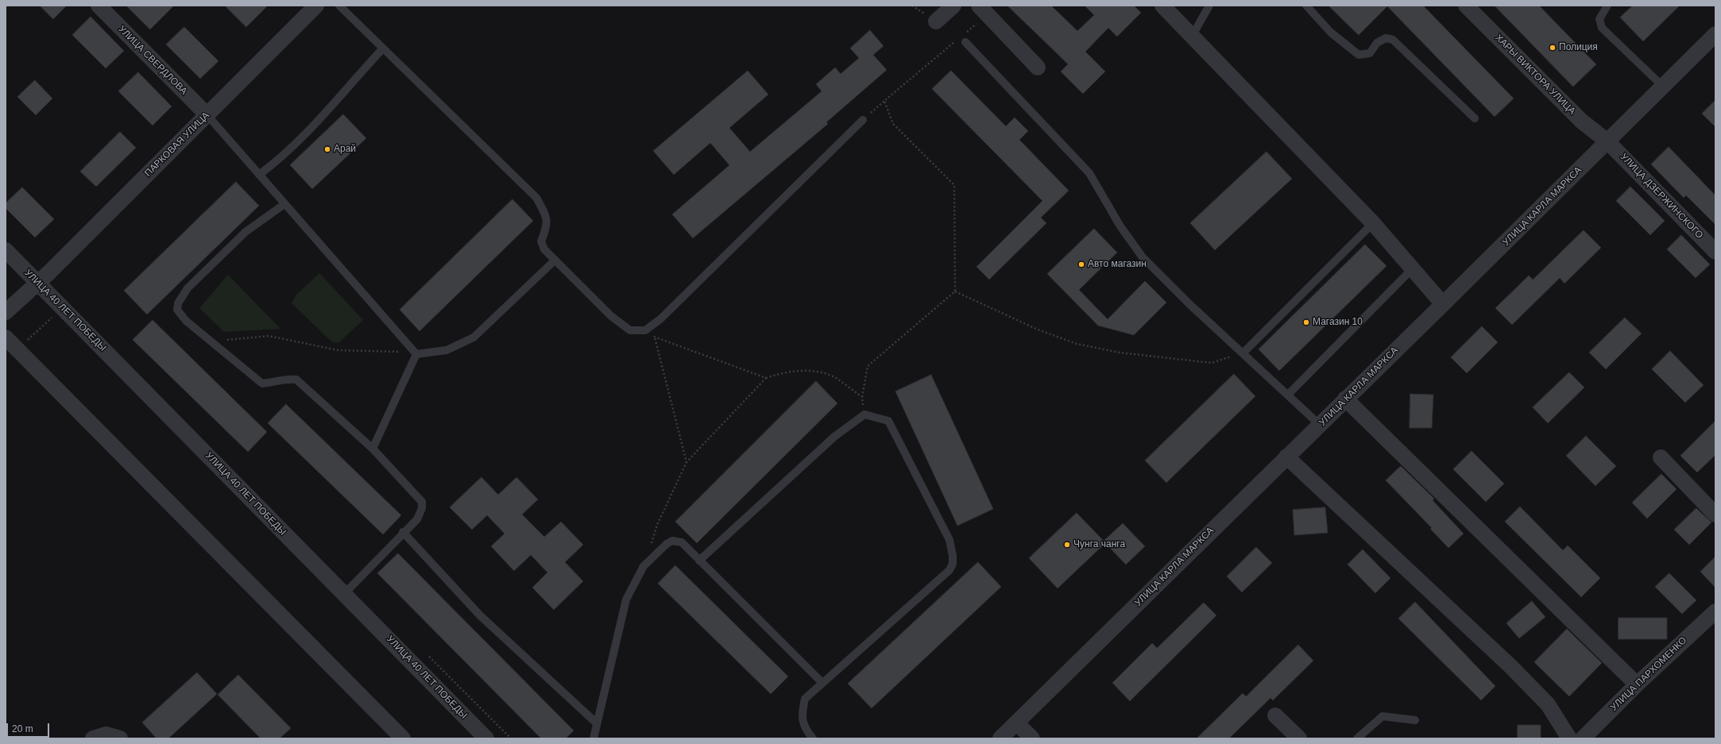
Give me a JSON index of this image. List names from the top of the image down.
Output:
{
  "streets": {
    "street": [
      "УЛИЦА СВЕРДЛОВА",
      "ХАРЫ ВИКТОРА УЛИЦА",
      "ПАРКОВАЯ УЛИЦА",
      "УЛИЦА ДЗЕРЖИНСКОГО",
      "УЛИЦА КАРЛА МАРКСА",
      "УЛИЦА 40 ЛЕТ ПОБЕДЫ",
      "УЛИЦА ПАРХОМЕНКО"
    ]
  },
  "crossings": [
    ["УЛИЦА СВЕРДЛОВА", "ПАРКОВАЯ УЛИЦА"],
    ["ХАРЫ ВИКТОРА УЛИЦА", "УЛИЦА ДЗЕРЖИНСКОГО"],
    ["ХАРЫ ВИКТОРА УЛИЦА", "УЛИЦА КАРЛА МАРКСА"],
    ["ПАРКОВАЯ УЛИЦА", "УЛИЦА 40 ЛЕТ ПОБЕДЫ"],
    ["УЛИЦА ДЗЕРЖИНСКОГО", "УЛИЦА КАРЛА МАРКСА"]
  ],
  "places": [
    "Полиция",
    "Арай",
    "Авто магазин",
    "Магазин 10",
    "Чунга чанга"
  ],
  "scale_bar": "20 m"
}
